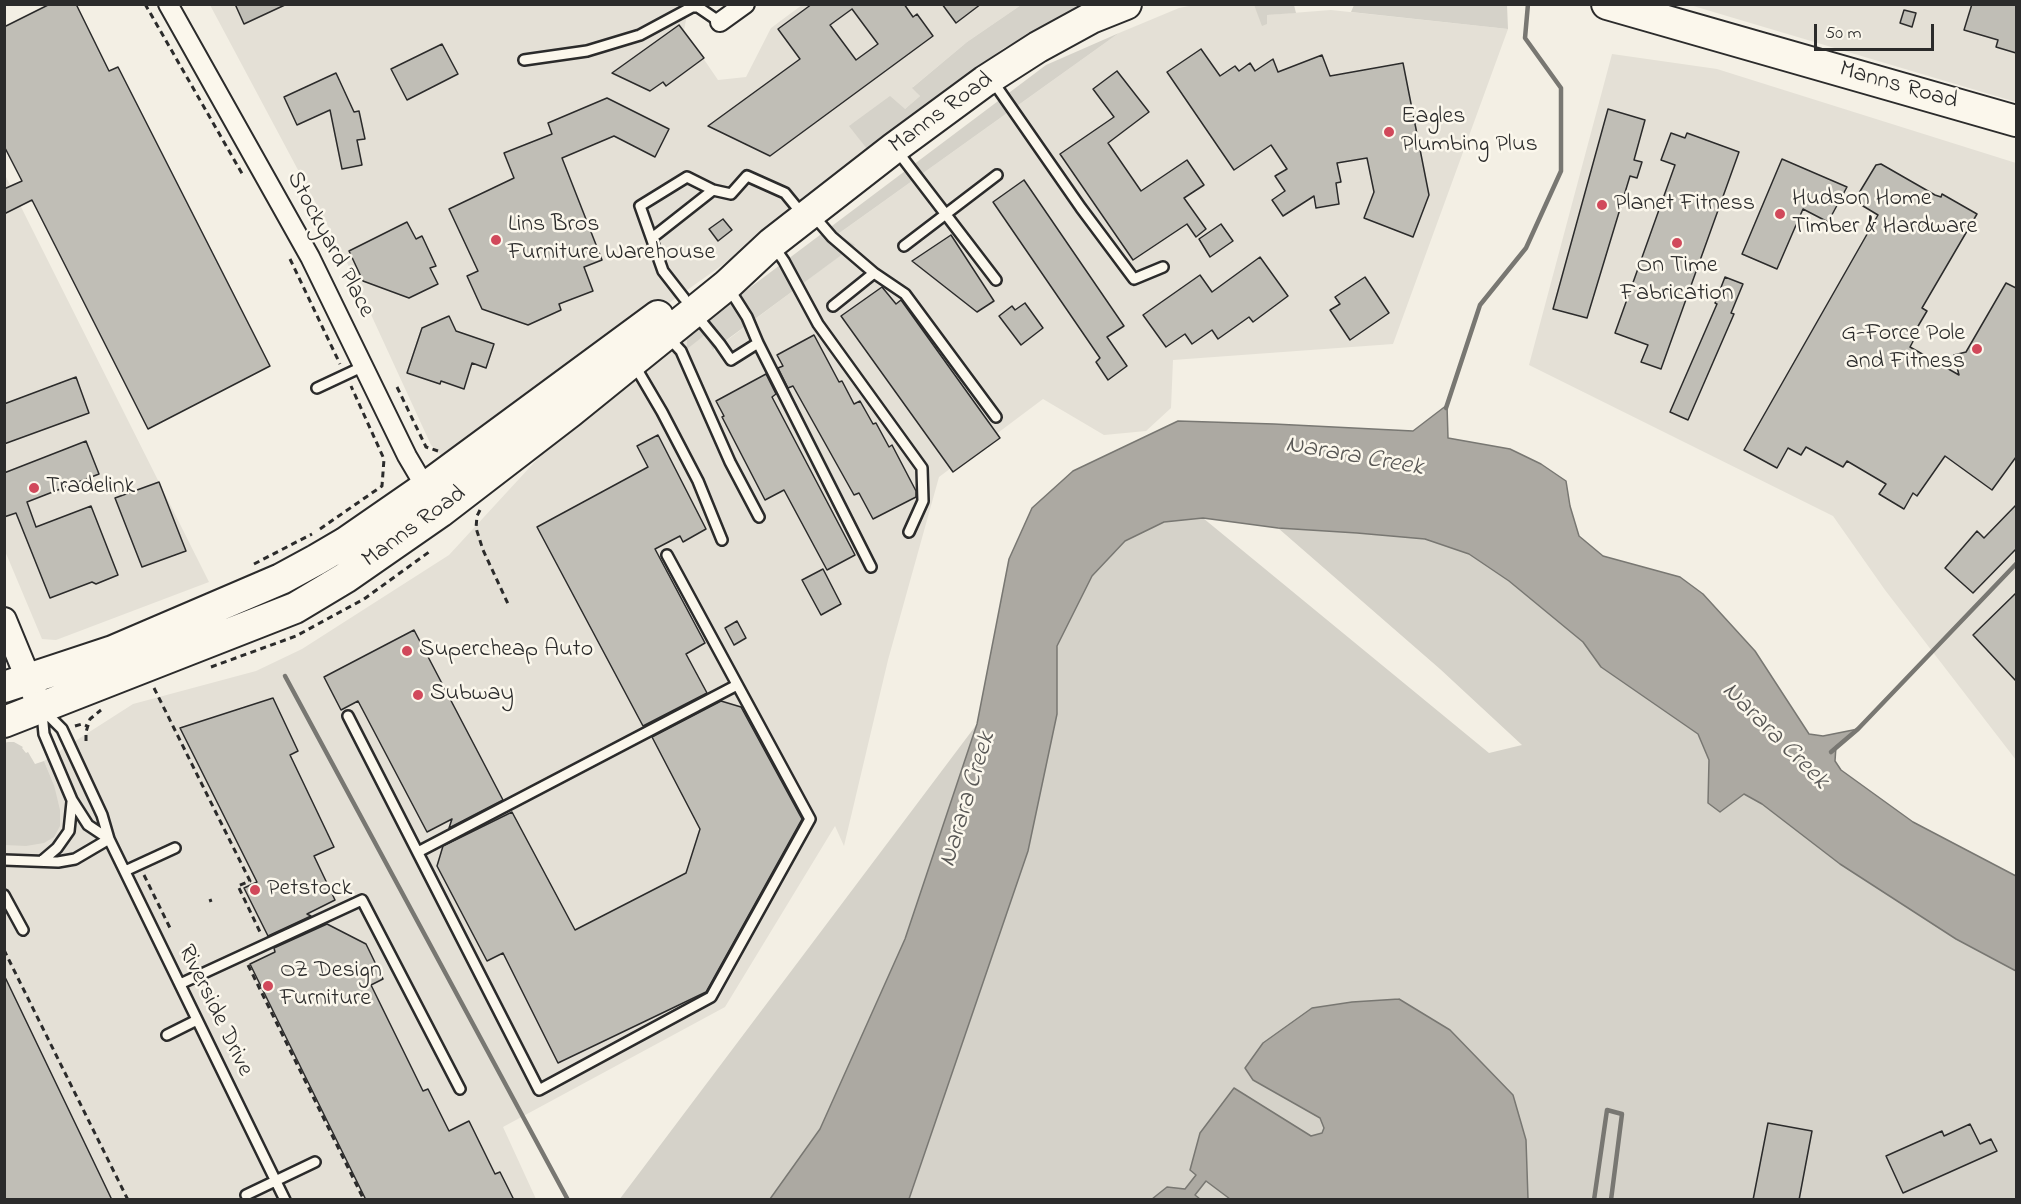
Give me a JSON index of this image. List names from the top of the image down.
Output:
{
  "streets": {
    "main road": ["Manns Road"],
    "street": ["Stockyard Place"],
    "lane": ["Riverside Drive"]
  },
  "crossings": [
    ["Manns Road", "Stockyard Place"],
    ["Manns Road", "Riverside Drive"]
  ],
  "water": ["Narara Creek"],
  "places": [
    "Eagles Plumbing Plus",
    "Planet Fitness",
    "Hudson Home Timber & Hardware",
    "Lins Bros Furniture Warehouse",
    "On Time Fabrication",
    "G-Force Pole and Fitness",
    "Tradelink",
    "Supercheap Auto",
    "Subway",
    "Petstock",
    "OZ Design Furniture"
  ],
  "scale_bar": "50 m"
}
